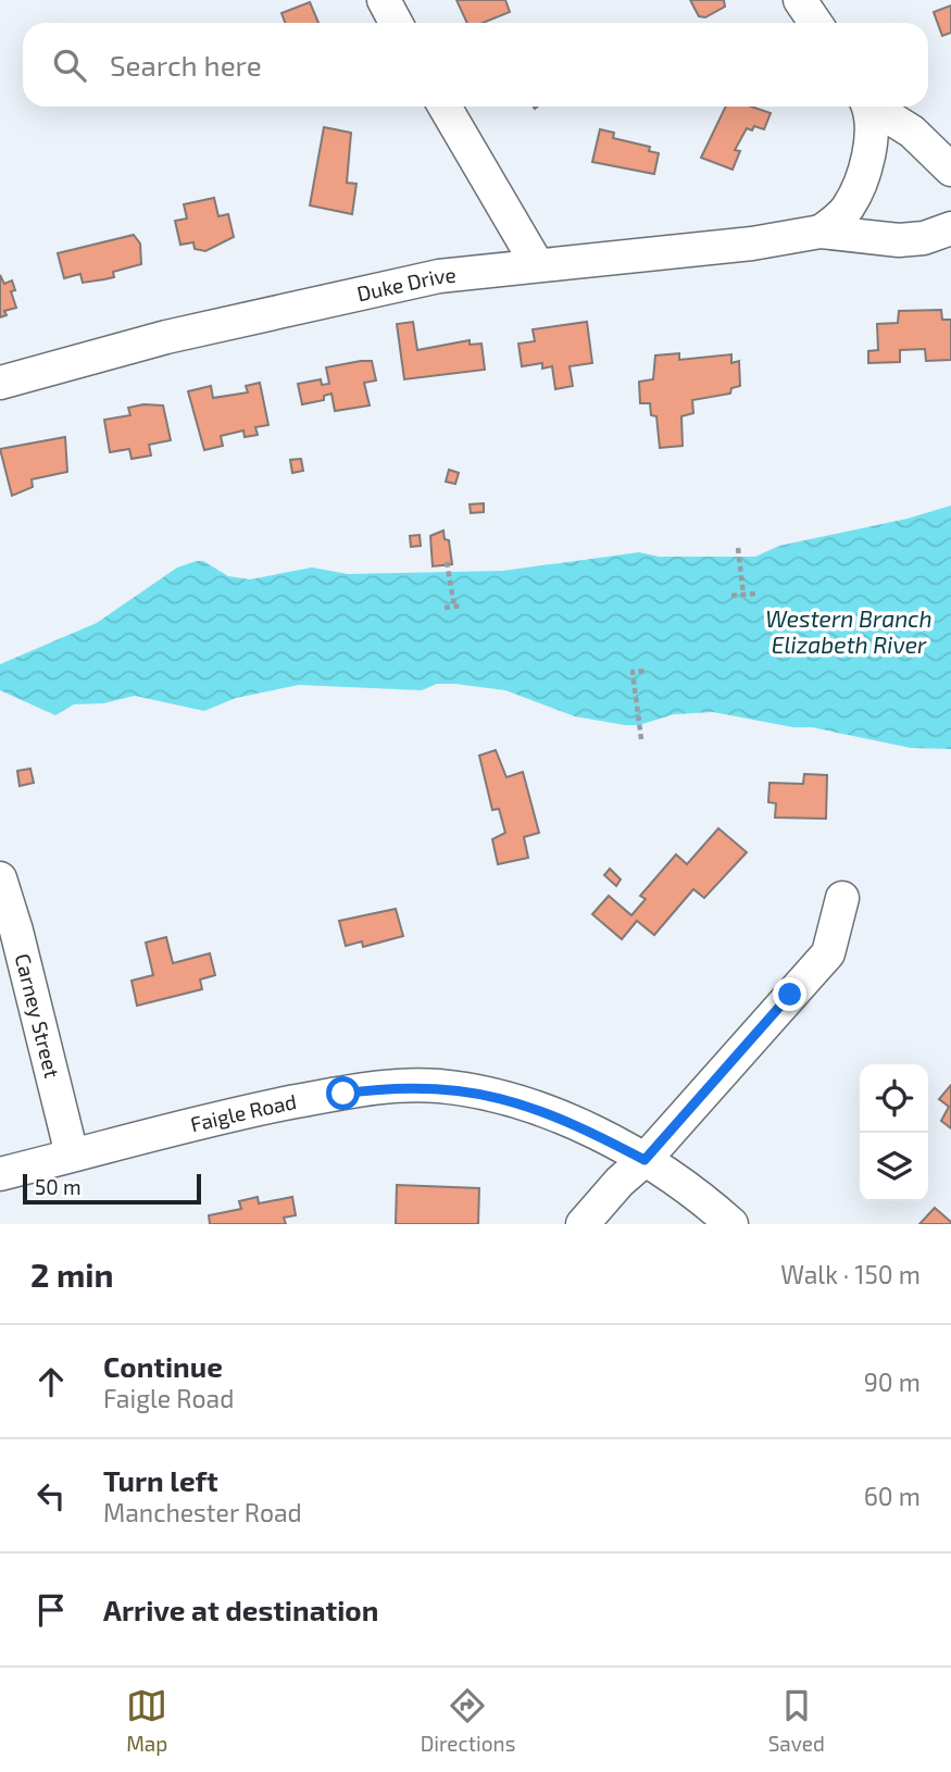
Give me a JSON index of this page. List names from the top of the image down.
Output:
{
  "streets": {
    "street": ["Duke Drive", "Carney Street", "Faigle Road"]
  },
  "crossings": [
    ["Carney Street", "Faigle Road"]
  ],
  "water": ["Western Branch Elizabeth River"],
  "scale_bar": "50 m",
  "page": {
    "search": "Search here",
    "scale": "50 m",
    "heading": ["2 min", "Walk · 150 m"],
    "list": [
      ["Continue", "Faigle Road", "90 m"],
      ["Turn left", "Manchester Road", "60 m"],
      "Arrive at destination"
    ],
    "nav": ["Map", "Directions", "Saved"]
  }
}
